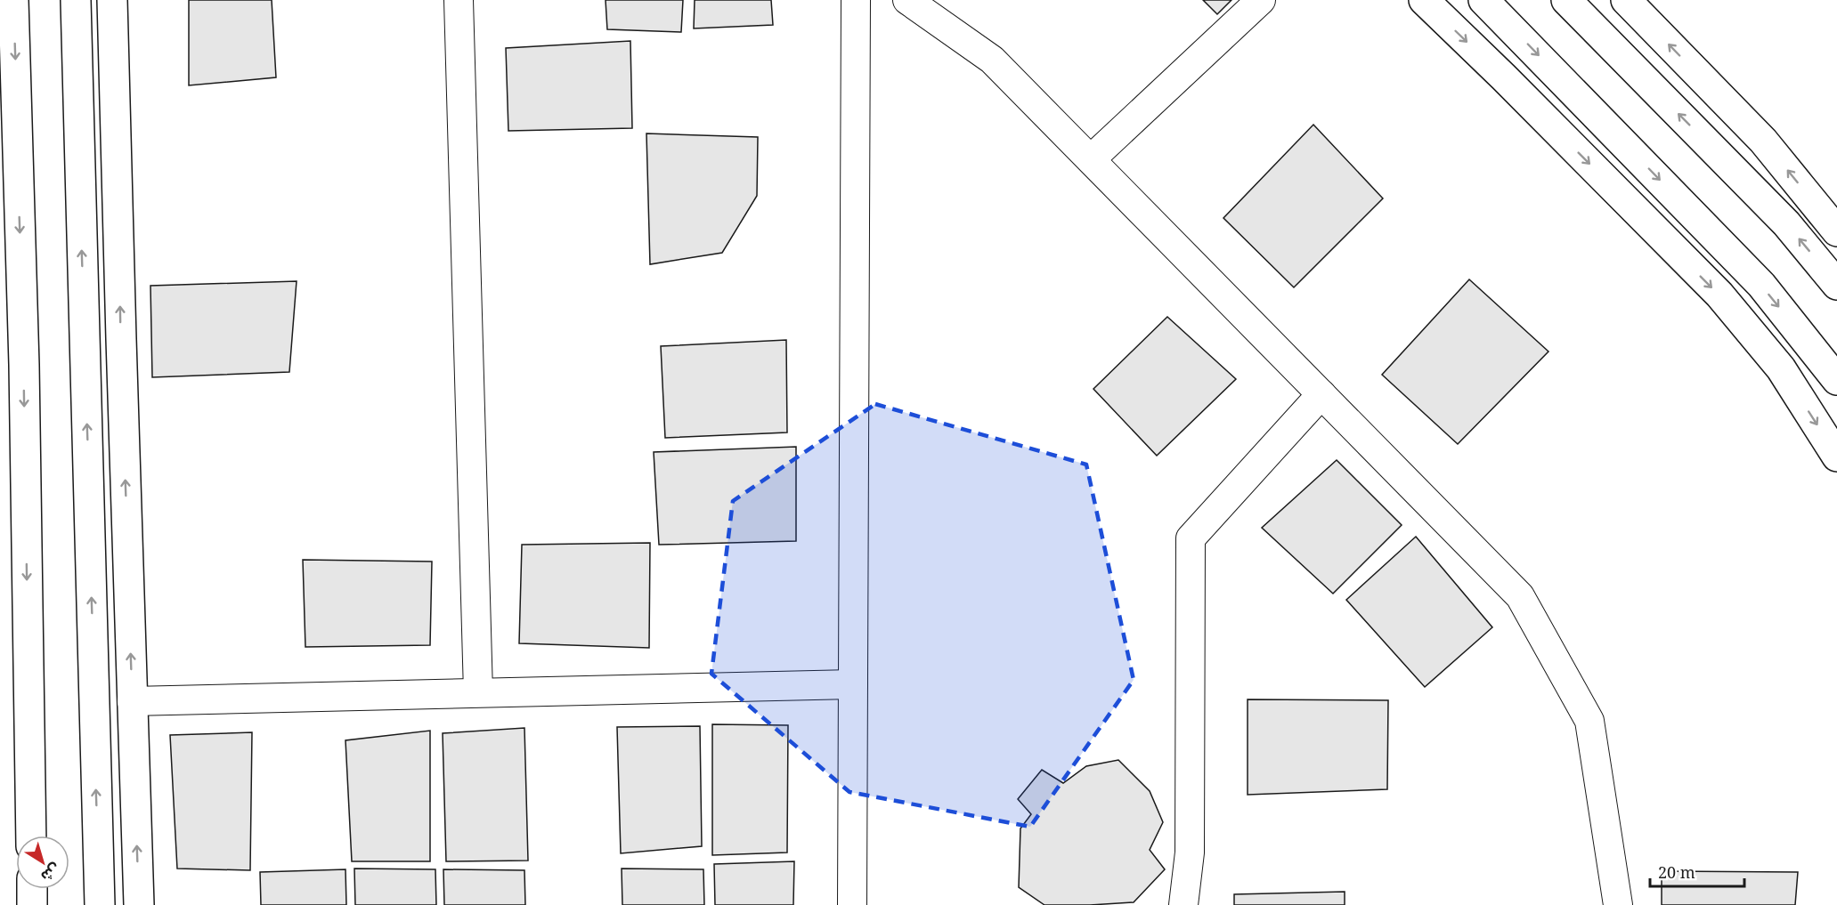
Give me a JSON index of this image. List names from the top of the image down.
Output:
{
  "scale_bar": "20 m",
  "north": "bottom right"
}
